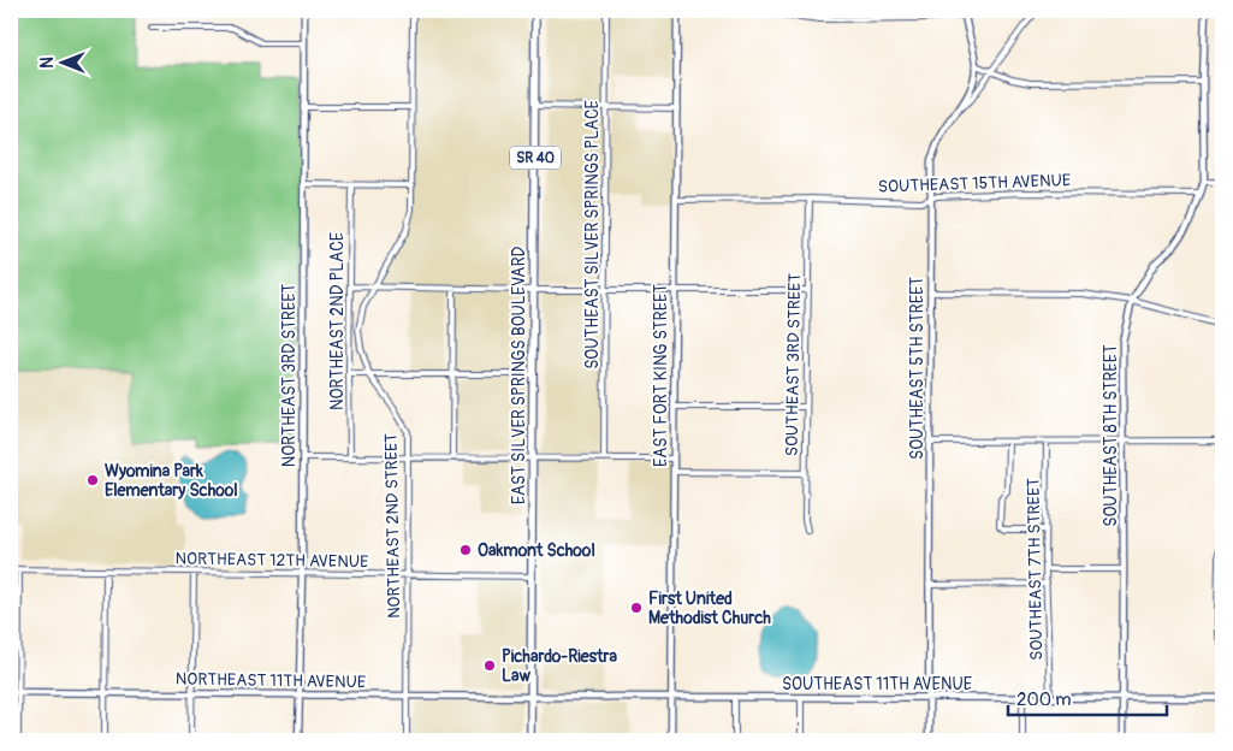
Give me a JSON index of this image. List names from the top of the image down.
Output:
{
  "streets": {
    "main road": ["SR 40", "EAST SILVER SPRINGS BOULEVARD"],
    "street": [
      "SOUTHEAST 15TH AVENUE",
      "SOUTHEAST SILVER SPRINGS PLACE",
      "NORTHEAST 2ND PLACE",
      "SOUTHEAST 3RD STREET",
      "SOUTHEAST 5TH STREET",
      "NORTHEAST 3RD STREET",
      "EAST FORT KING STREET",
      "SOUTHEAST 8TH STREET",
      "NORTHEAST 2ND STREET",
      "NORTHEAST 12TH AVENUE",
      "SOUTHEAST 7TH STREET",
      "NORTHEAST 11TH AVENUE",
      "SOUTHEAST 11TH AVENUE"
    ]
  },
  "crossings": [
    ["SOUTHEAST 15TH AVENUE", "SOUTHEAST 3RD STREET"],
    ["SOUTHEAST 15TH AVENUE", "SOUTHEAST 5TH STREET"],
    ["SOUTHEAST 15TH AVENUE", "EAST FORT KING STREET"],
    ["SOUTHEAST 15TH AVENUE", "SOUTHEAST 8TH STREET"],
    ["SOUTHEAST 5TH STREET", "SOUTHEAST 11TH AVENUE"],
    ["NORTHEAST 3RD STREET", "NORTHEAST 12TH AVENUE"],
    ["NORTHEAST 3RD STREET", "NORTHEAST 11TH AVENUE"],
    ["EAST SILVER SPRINGS BOULEVARD", "NORTHEAST 12TH AVENUE"],
    ["EAST SILVER SPRINGS BOULEVARD", "NORTHEAST 11TH AVENUE"],
    ["EAST SILVER SPRINGS BOULEVARD", "SOUTHEAST 11TH AVENUE"],
    ["EAST FORT KING STREET", "SOUTHEAST 11TH AVENUE"],
    ["SOUTHEAST 8TH STREET", "SOUTHEAST 11TH AVENUE"],
    ["NORTHEAST 2ND STREET", "NORTHEAST 12TH AVENUE"],
    ["NORTHEAST 2ND STREET", "NORTHEAST 11TH AVENUE"],
    ["SOUTHEAST 7TH STREET", "SOUTHEAST 11TH AVENUE"],
    ["NORTHEAST 11TH AVENUE", "SOUTHEAST 11TH AVENUE"]
  ],
  "places": [
    "Wyomina Park Elementary School",
    "Oakmont School",
    "First United Methodist Church",
    "Pichardo-Riestra Law"
  ],
  "scale_bar": "200 m",
  "north": "left"
}
